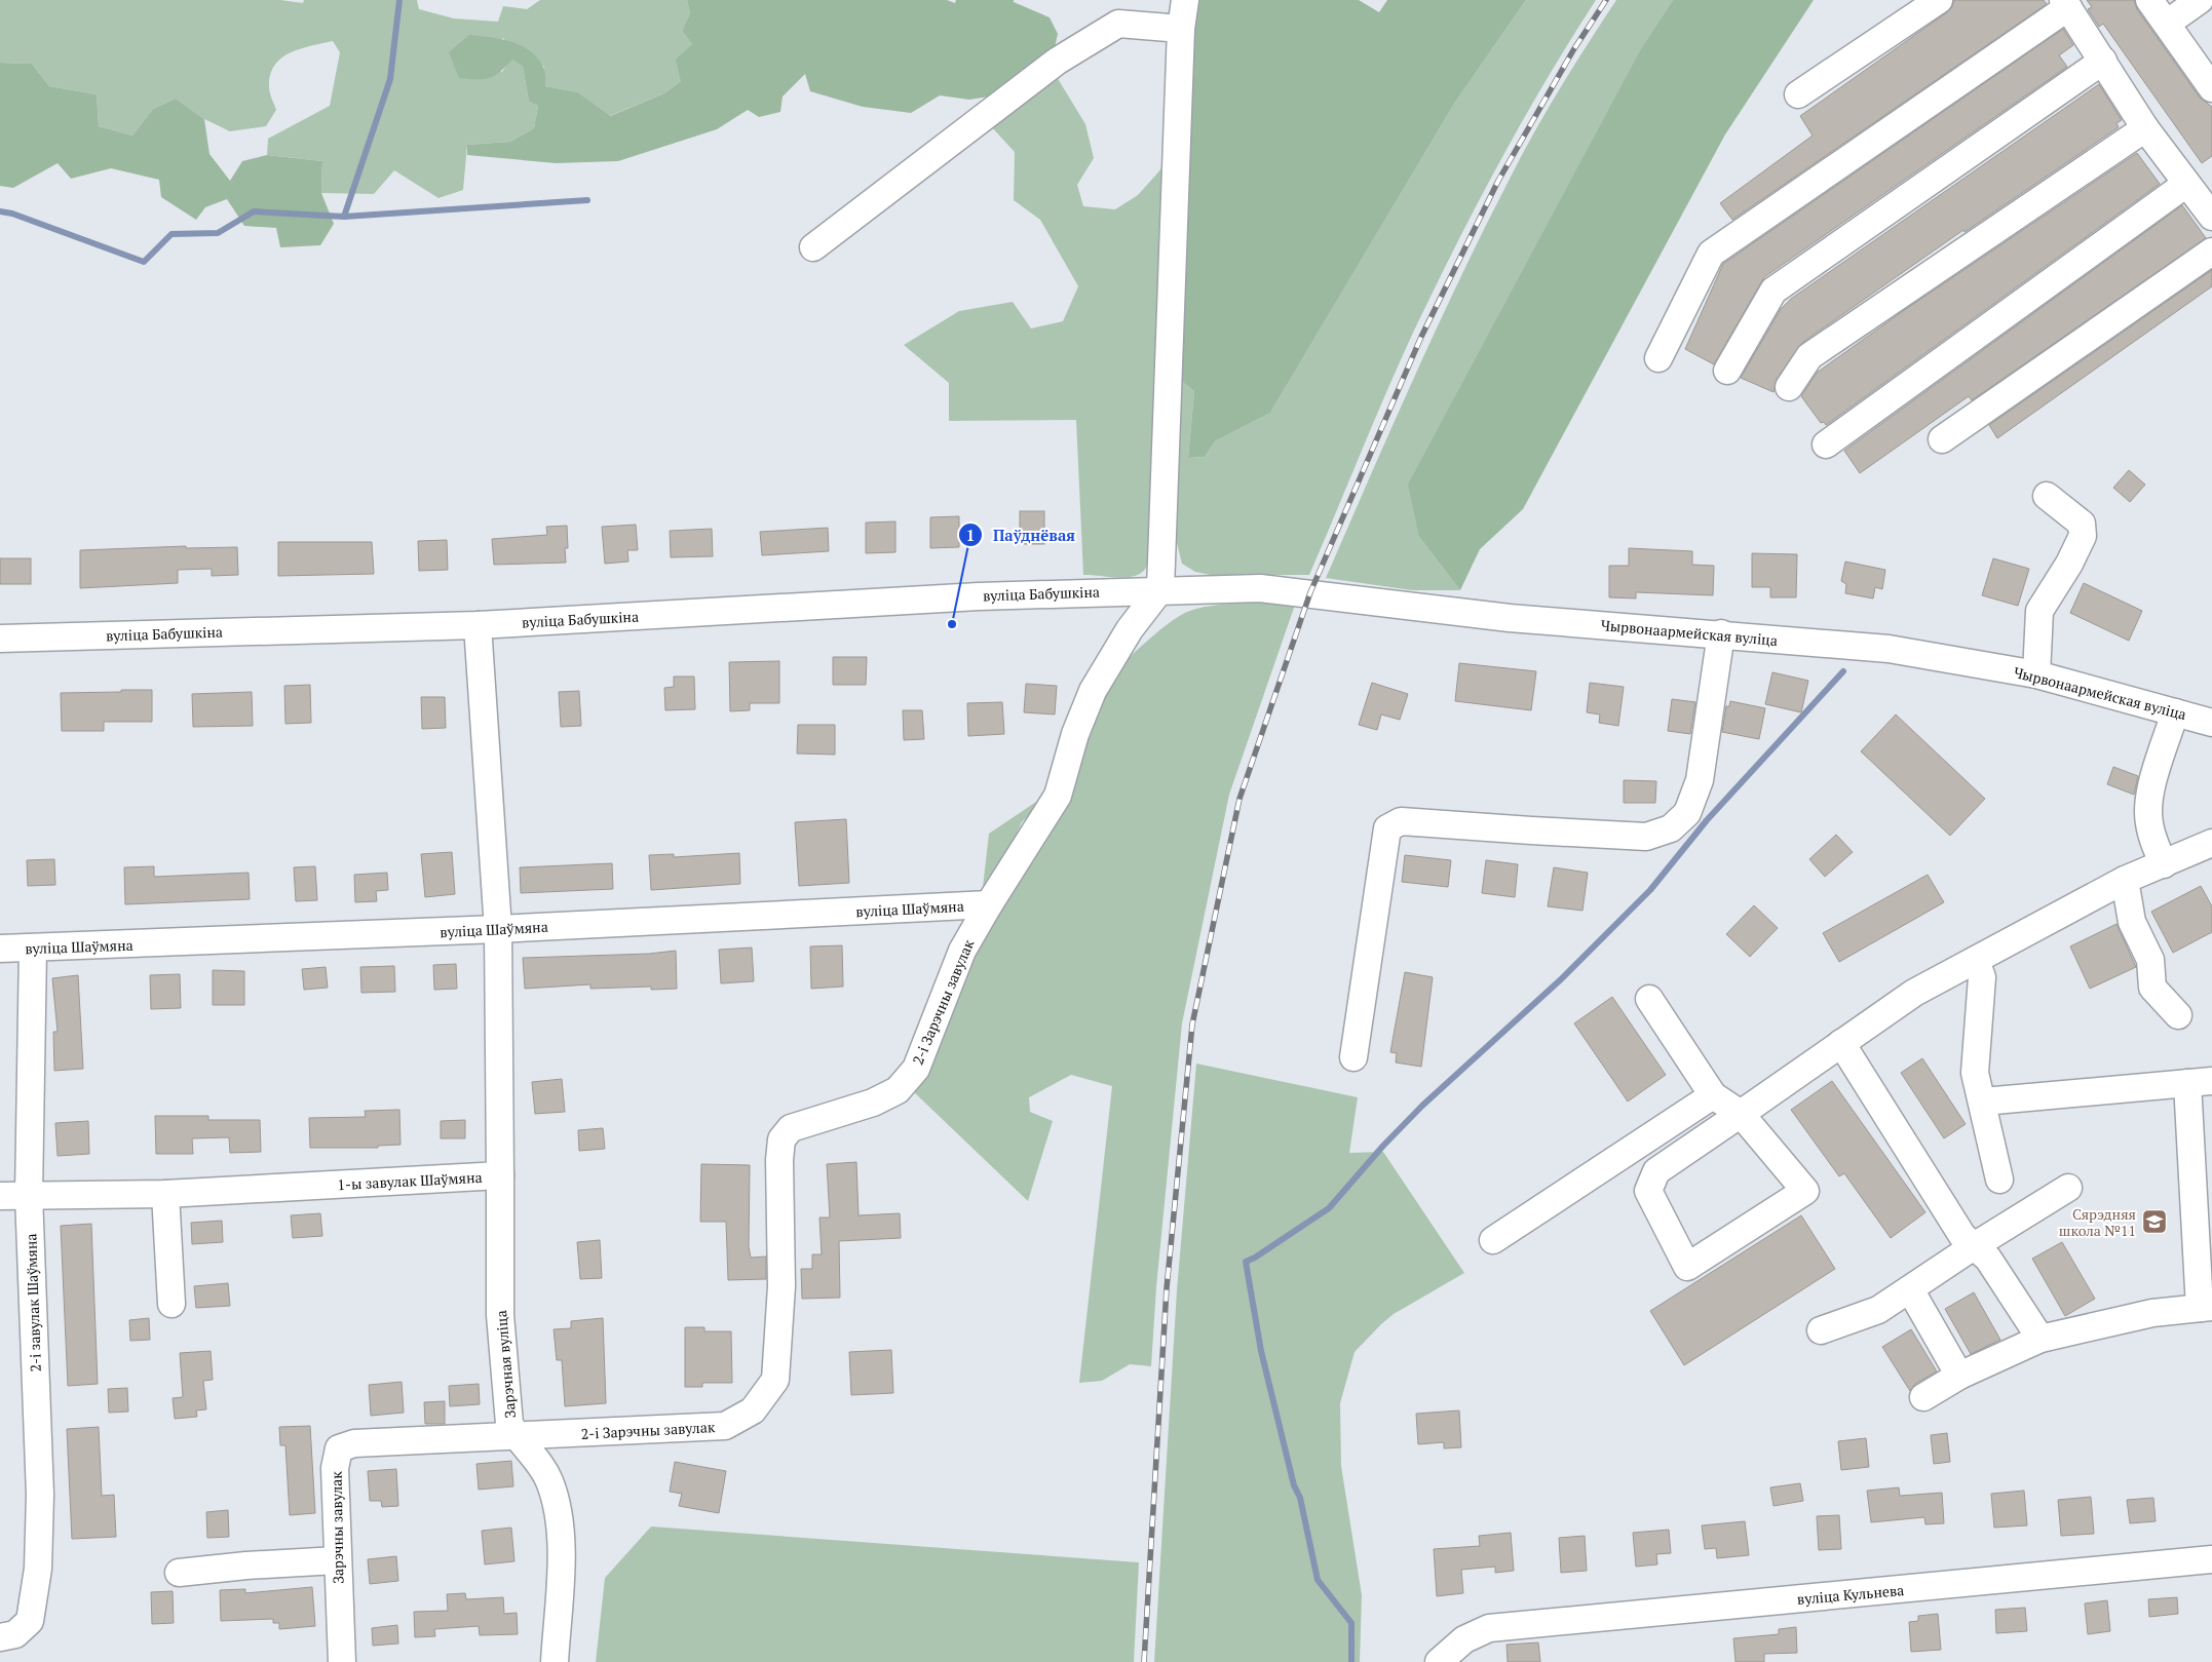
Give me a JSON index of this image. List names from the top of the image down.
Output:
{
  "streets": {
    "street": [
      "вуліца Бабушкіна",
      "Чырвонаармейская вуліца",
      "вуліца Шаўмяна",
      "2-і Зарэчны завулак",
      "1-ы завулак Шаўмяна",
      "2-і завулак Шаўмяна",
      "Зарэчная вуліца",
      "Зарэчны завулак",
      "вуліца Кульнева"
    ]
  },
  "crossings": [
    ["вуліца Бабушкіна", "Чырвонаармейская вуліца"],
    ["вуліца Бабушкіна", "2-і Зарэчны завулак"],
    ["вуліца Бабушкіна", "1-ы завулак Шаўмяна"],
    ["Чырвонаармейская вуліца", "2-і Зарэчны завулак"],
    ["вуліца Шаўмяна", "2-і Зарэчны завулак"],
    ["вуліца Шаўмяна", "1-ы завулак Шаўмяна"],
    ["вуліца Шаўмяна", "2-і завулак Шаўмяна"],
    ["2-і Зарэчны завулак", "Зарэчная вуліца"],
    ["2-і Зарэчны завулак", "Зарэчны завулак"],
    ["1-ы завулак Шаўмяна", "2-і завулак Шаўмяна"],
    ["1-ы завулак Шаўмяна", "Зарэчная вуліца"],
    ["Зарэчная вуліца", "Зарэчны завулак"]
  ],
  "places": {
    "other": ["Паўднёвая"],
    "school or university": ["Сярэдняя школа №11"]
  }
}
